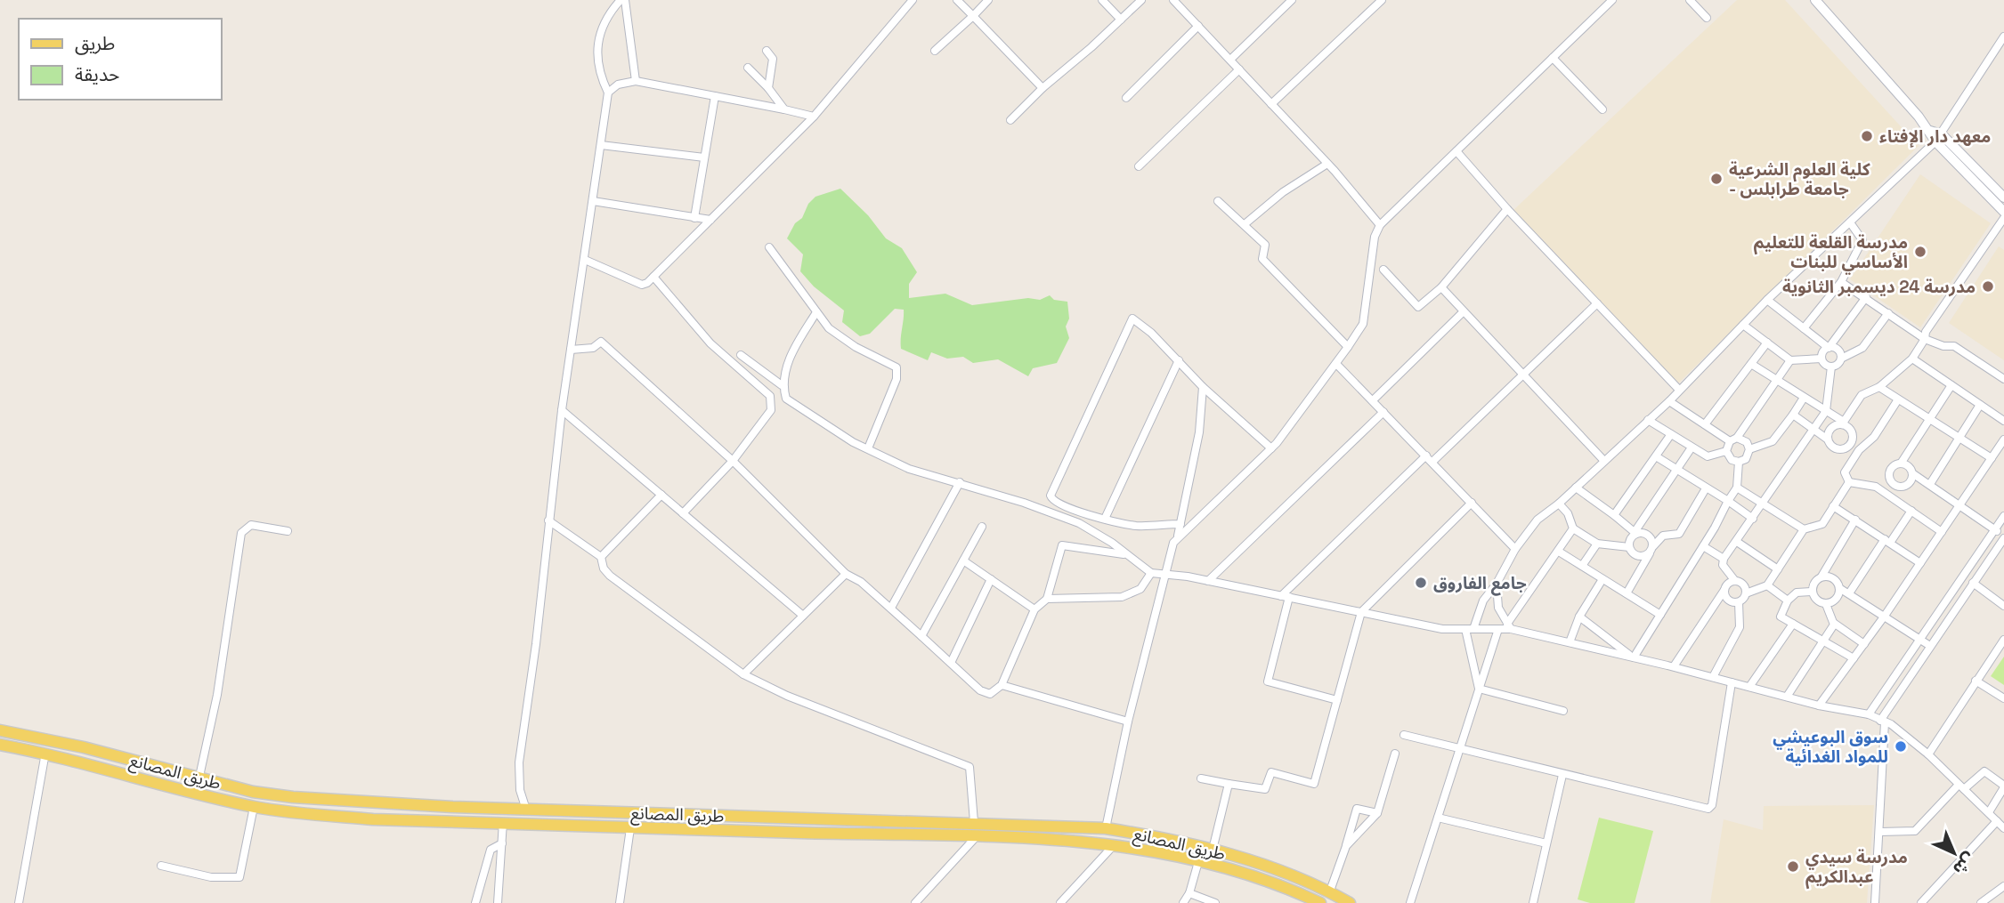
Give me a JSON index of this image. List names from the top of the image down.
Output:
{
  "streets": {
    "main road": ["طريق المصانع"]
  },
  "places": [
    "معهد دار الإفتاء",
    "كلية العلوم الشرعية - جامعة طرابلس",
    "مدرسة القلعة للتعليم الأساسي للبنات",
    "مدرسة 24 ديسمبر الثانوية",
    "جامع الفاروق",
    "سوق البوعيشي للمواد الغدائية",
    "مدرسة سيدي عبدالكريم"
  ],
  "legend": ["طريق", "حديقة"],
  "north": "bottom right"
}
